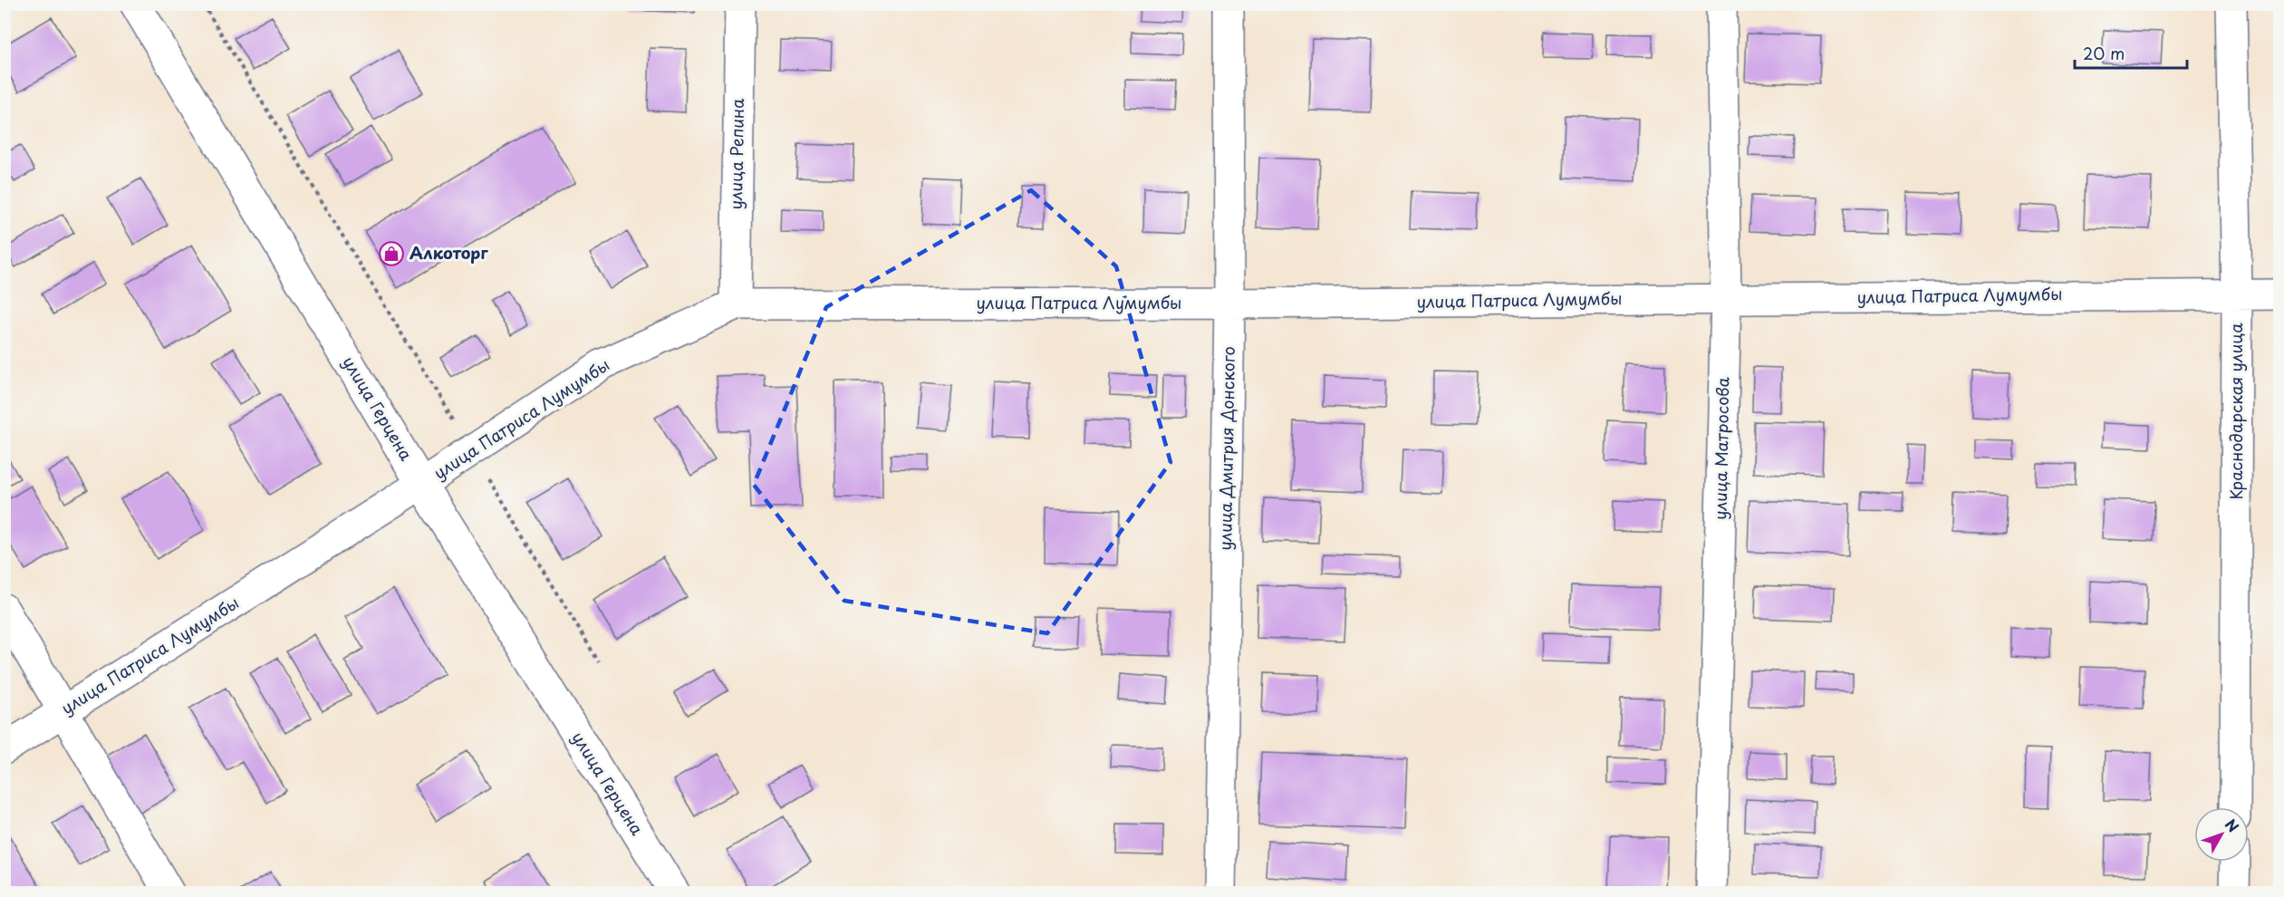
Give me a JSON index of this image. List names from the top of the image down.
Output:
{
  "streets": {
    "street": [
      "улица Репина",
      "улица Патриса Лумумбы",
      "улица Герцена",
      "Краснодарская улица",
      "улица Дмитрия Донского",
      "улица Матросова"
    ]
  },
  "crossings": [
    ["улица Репина", "улица Патриса Лумумбы"],
    ["улица Патриса Лумумбы", "улица Герцена"],
    ["улица Патриса Лумумбы", "Краснодарская улица"],
    ["улица Патриса Лумумбы", "улица Дмитрия Донского"],
    ["улица Патриса Лумумбы", "улица Матросова"]
  ],
  "places": {
    "shop": ["Алкоторг"]
  },
  "scale_bar": "20 m",
  "north": "top right"
}
